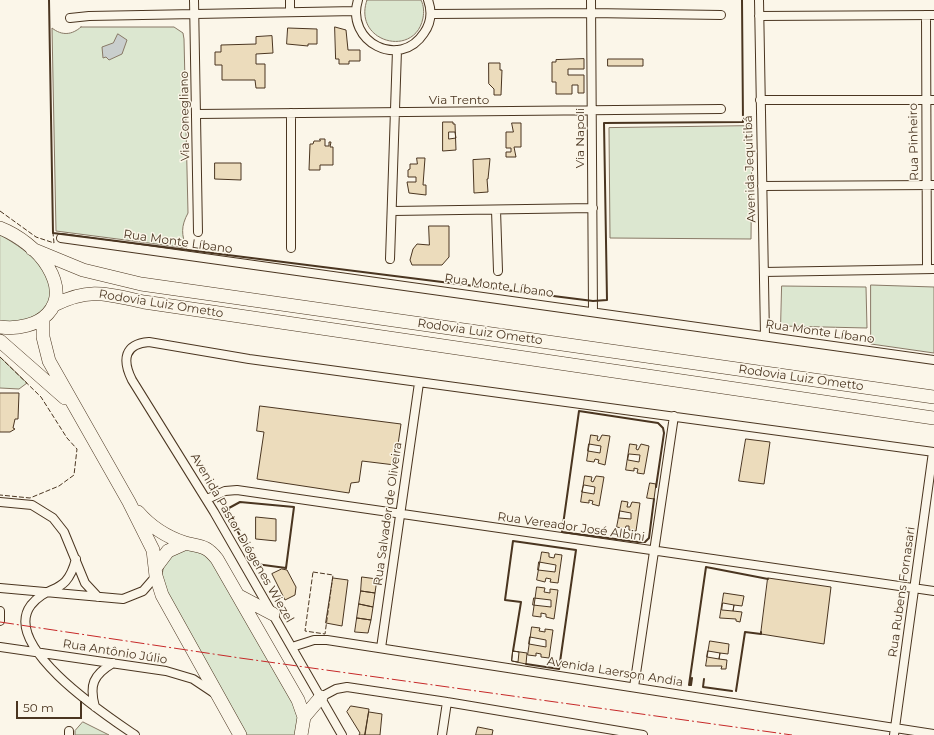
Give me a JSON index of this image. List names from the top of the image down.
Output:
{
  "streets": {
    "main road": ["Rodovia Luiz Ometto"],
    "street": [
      "Via Trento",
      "Via Conegliano",
      "Via Napoli",
      "Rua Pinheiro",
      "Avenida Jequitibá",
      "Rua Monte Líbano",
      "Rua Salvador de Oliveira",
      "Rua Vereador José Albini",
      "Avenida Pastor Diógenes Wiezel",
      "Rua Rubens Fornasari",
      "Rua Antônio Júlio",
      "Avenida Laerson Andia"
    ]
  },
  "crossings": [
    ["Via Trento", "Via Conegliano"],
    ["Via Trento", "Via Napoli"],
    ["Via Napoli", "Rua Monte Líbano"],
    ["Avenida Jequitibá", "Rua Monte Líbano"],
    ["Rua Salvador de Oliveira", "Rua Vereador José Albini"],
    ["Rua Salvador de Oliveira", "Avenida Pastor Diógenes Wiezel"],
    ["Rua Salvador de Oliveira", "Avenida Laerson Andia"],
    ["Rua Vereador José Albini", "Avenida Pastor Diógenes Wiezel"],
    ["Rua Vereador José Albini", "Rua Rubens Fornasari"],
    ["Avenida Pastor Diógenes Wiezel", "Avenida Laerson Andia"],
    ["Rua Rubens Fornasari", "Avenida Laerson Andia"]
  ],
  "scale_bar": "50 m"
}
